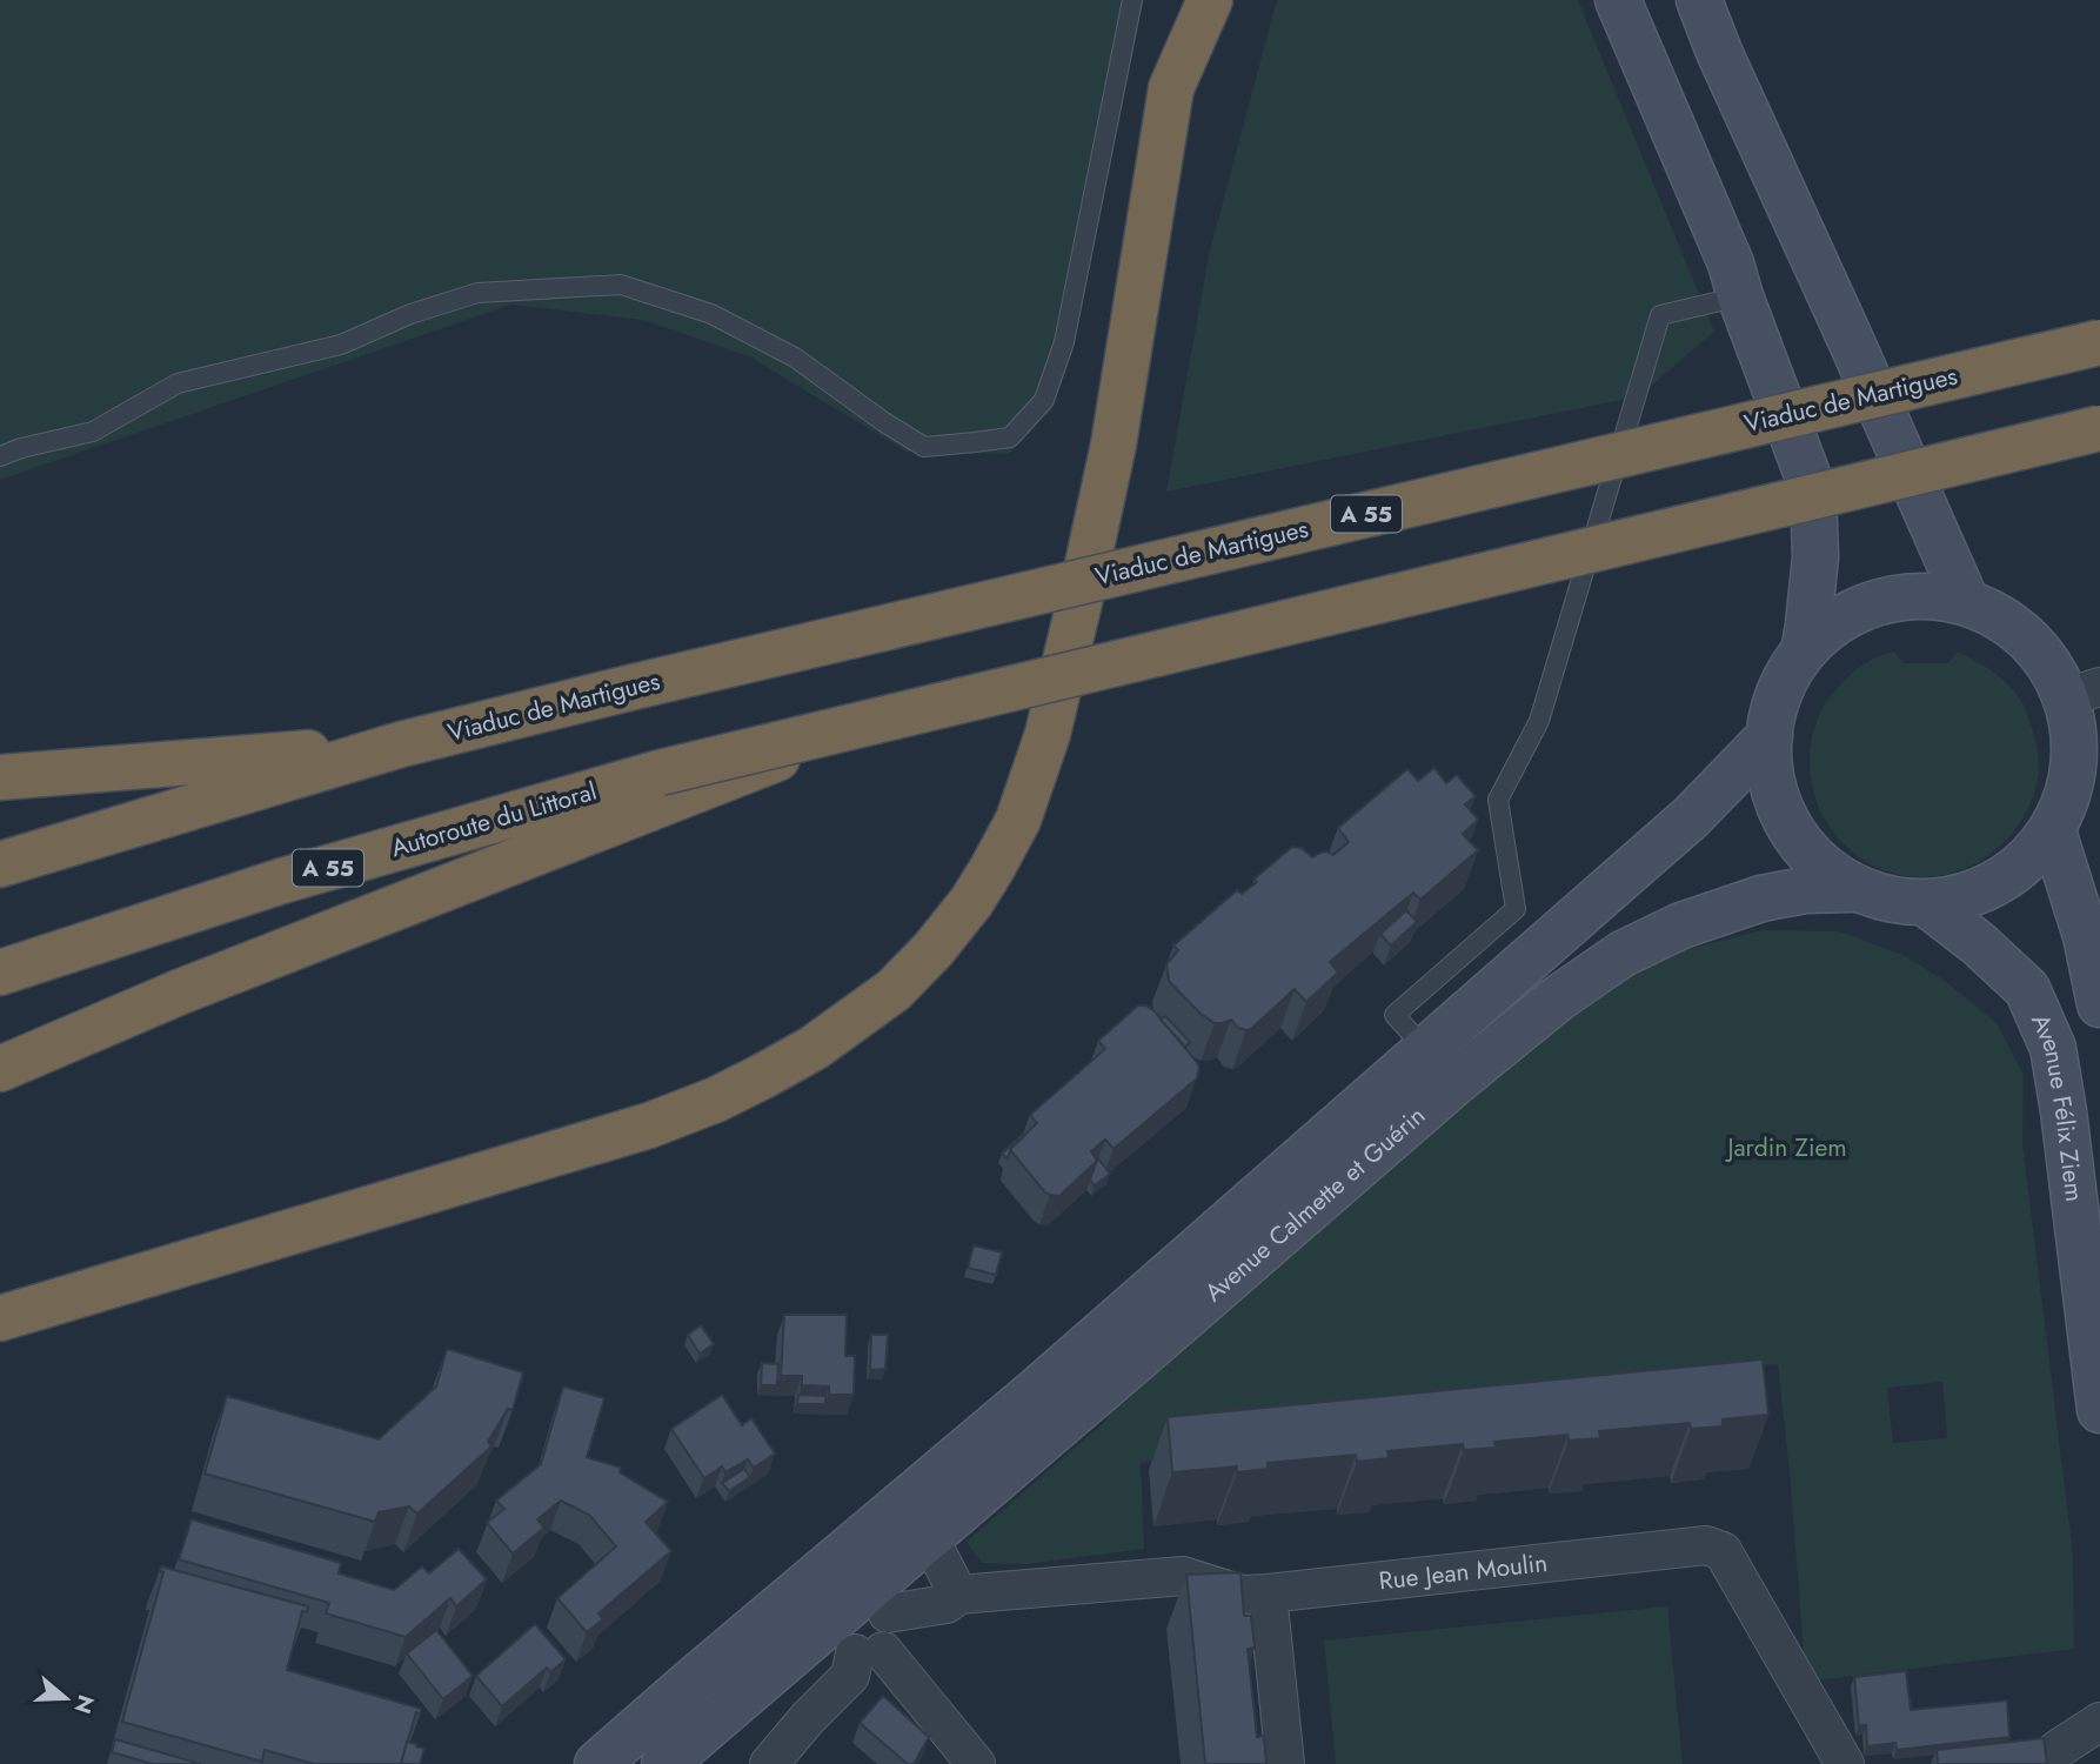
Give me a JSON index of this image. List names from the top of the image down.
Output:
{
  "streets": {
    "highway": ["Viaduc de Martigues", "A 55", "Autoroute du Littoral"],
    "main road": ["Avenue Félix Ziem", "Avenue Calmette et Guérin"],
    "street": ["Rue Jean Moulin"]
  },
  "crossings": [
    ["Viaduc de Martigues", "A 55"],
    ["A 55", "Autoroute du Littoral"],
    ["Avenue Calmette et Guérin", "Rue Jean Moulin"]
  ],
  "parks": ["Jardin Ziem"],
  "north": "right"
}
